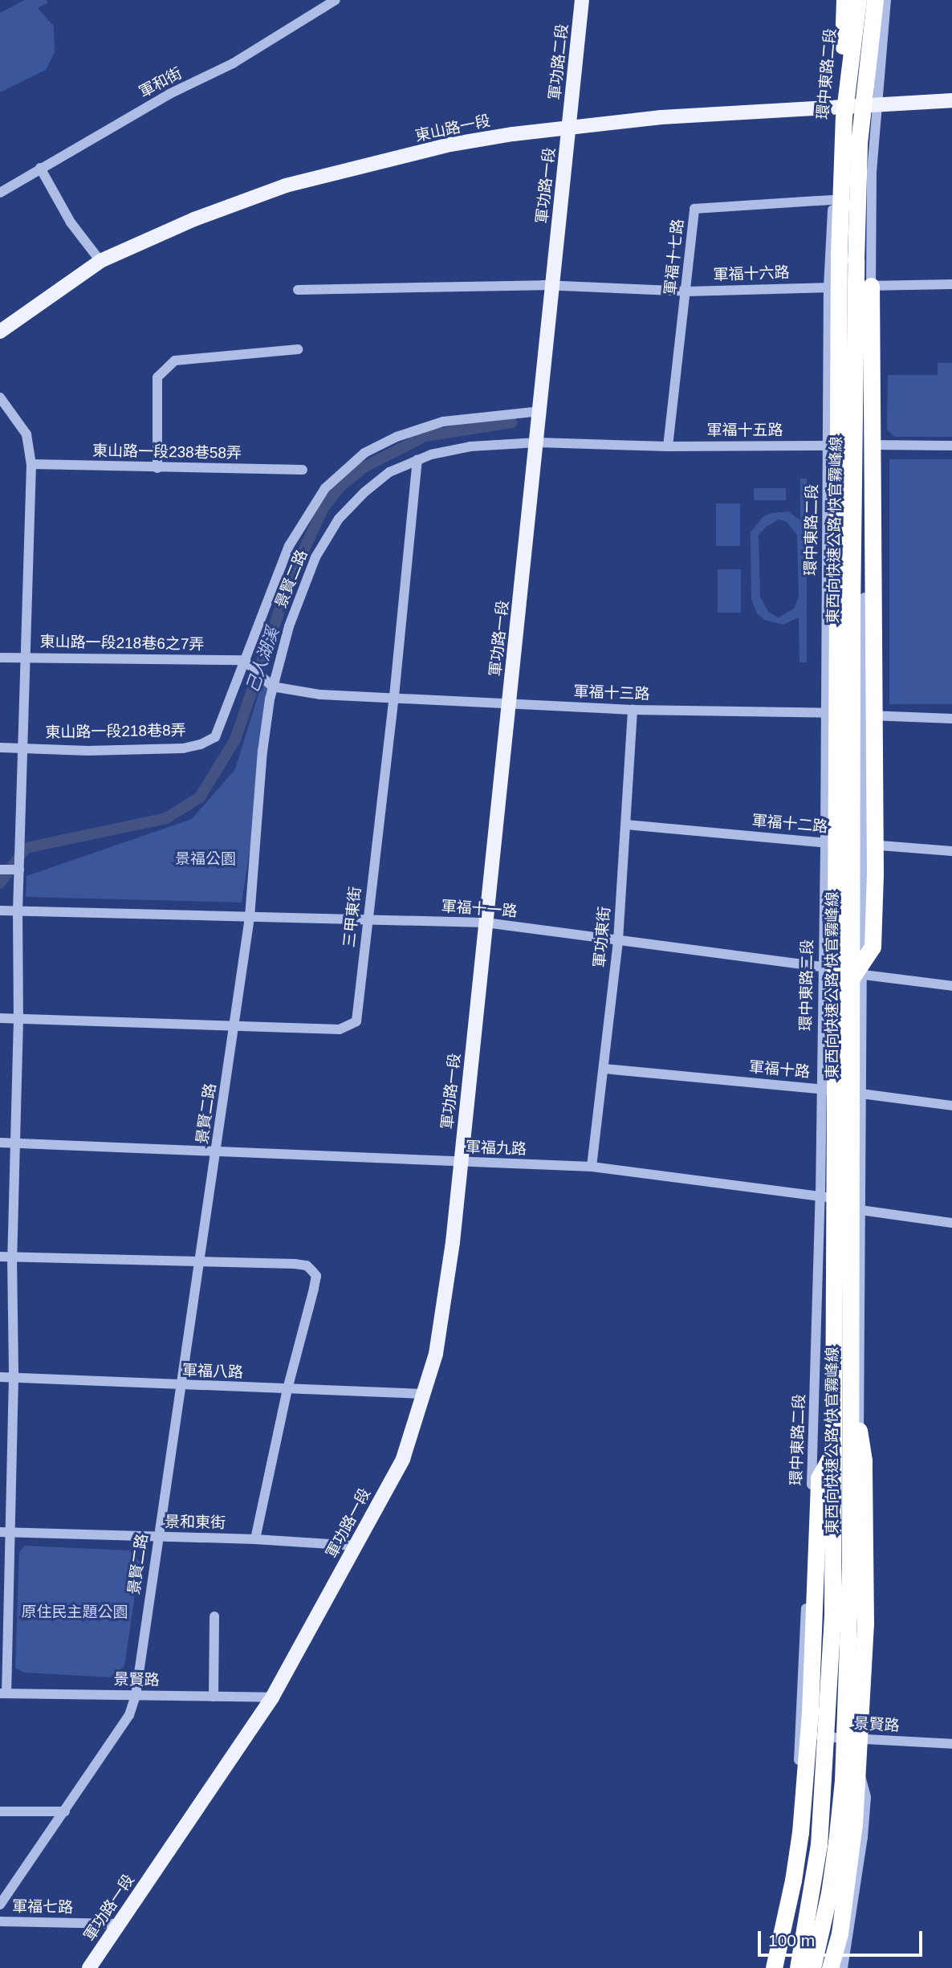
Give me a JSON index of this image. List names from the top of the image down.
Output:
{
  "streets": {
    "highway": ["東西向快速公路 快官霧峰線"],
    "main road": ["軍功路二段", "東山路一段", "軍功路一段"],
    "street": [
      "環中東路二段",
      "軍和街",
      "軍福十七路",
      "軍福十六路",
      "軍福十五路",
      "東山路一段238巷58弄",
      "景賢二路",
      "東山路一段218巷6之7弄",
      "軍福十三路",
      "東山路一段218巷8弄",
      "軍福十二路",
      "軍福十一路",
      "三甲東街",
      "軍功東街",
      "軍福十路",
      "軍福九路",
      "軍福八路",
      "景和東街",
      "景賢路",
      "軍福七路"
    ]
  },
  "crossings": [
    ["軍功路二段", "東山路一段"],
    ["軍功路二段", "軍功路一段"],
    ["環中東路二段", "東山路一段"],
    ["環中東路二段", "軍福十七路"],
    ["環中東路二段", "軍福十六路"],
    ["環中東路二段", "軍福十五路"],
    ["環中東路二段", "東西向快速公路 快官霧峰線"],
    ["環中東路二段", "軍福十三路"],
    ["環中東路二段", "軍福十二路"],
    ["環中東路二段", "軍福十一路"],
    ["環中東路二段", "軍福十路"],
    ["環中東路二段", "軍福九路"],
    ["環中東路二段", "景賢路"],
    ["東山路一段", "軍功路一段"],
    ["東山路一段", "東西向快速公路 快官霧峰線"],
    ["軍功路一段", "軍福十六路"],
    ["軍功路一段", "軍福十五路"],
    ["軍功路一段", "景賢二路"],
    ["軍功路一段", "軍福十三路"],
    ["軍功路一段", "東山路一段218巷8弄"],
    ["軍功路一段", "軍福十一路"],
    ["軍功路一段", "軍福九路"],
    ["軍功路一段", "軍福八路"],
    ["軍功路一段", "景和東街"],
    ["軍功路一段", "景賢路"],
    ["軍功路一段", "軍福七路"],
    ["軍福十七路", "軍福十六路"],
    ["軍福十七路", "軍福十五路"],
    ["軍福十五路", "景賢二路"],
    ["東西向快速公路 快官霧峰線", "軍福十一路"],
    ["景賢二路", "軍福十三路"],
    ["景賢二路", "軍福十一路"],
    ["景賢二路", "三甲東街"],
    ["景賢二路", "軍福九路"],
    ["景賢二路", "軍福八路"],
    ["景賢二路", "景和東街"],
    ["景賢二路", "景賢路"],
    ["東山路一段218巷6之7弄", "東山路一段218巷8弄"],
    ["軍福十三路", "三甲東街"],
    ["軍福十三路", "軍功東街"],
    ["軍福十二路", "軍功東街"],
    ["軍福十一路", "三甲東街"],
    ["軍福十一路", "軍功東街"],
    ["軍功東街", "軍福十路"],
    ["軍功東街", "軍福九路"]
  ],
  "water": ["己人湖溪"],
  "parks": ["景福公園", "原住民主題公園"],
  "scale_bar": "100 m"
}
